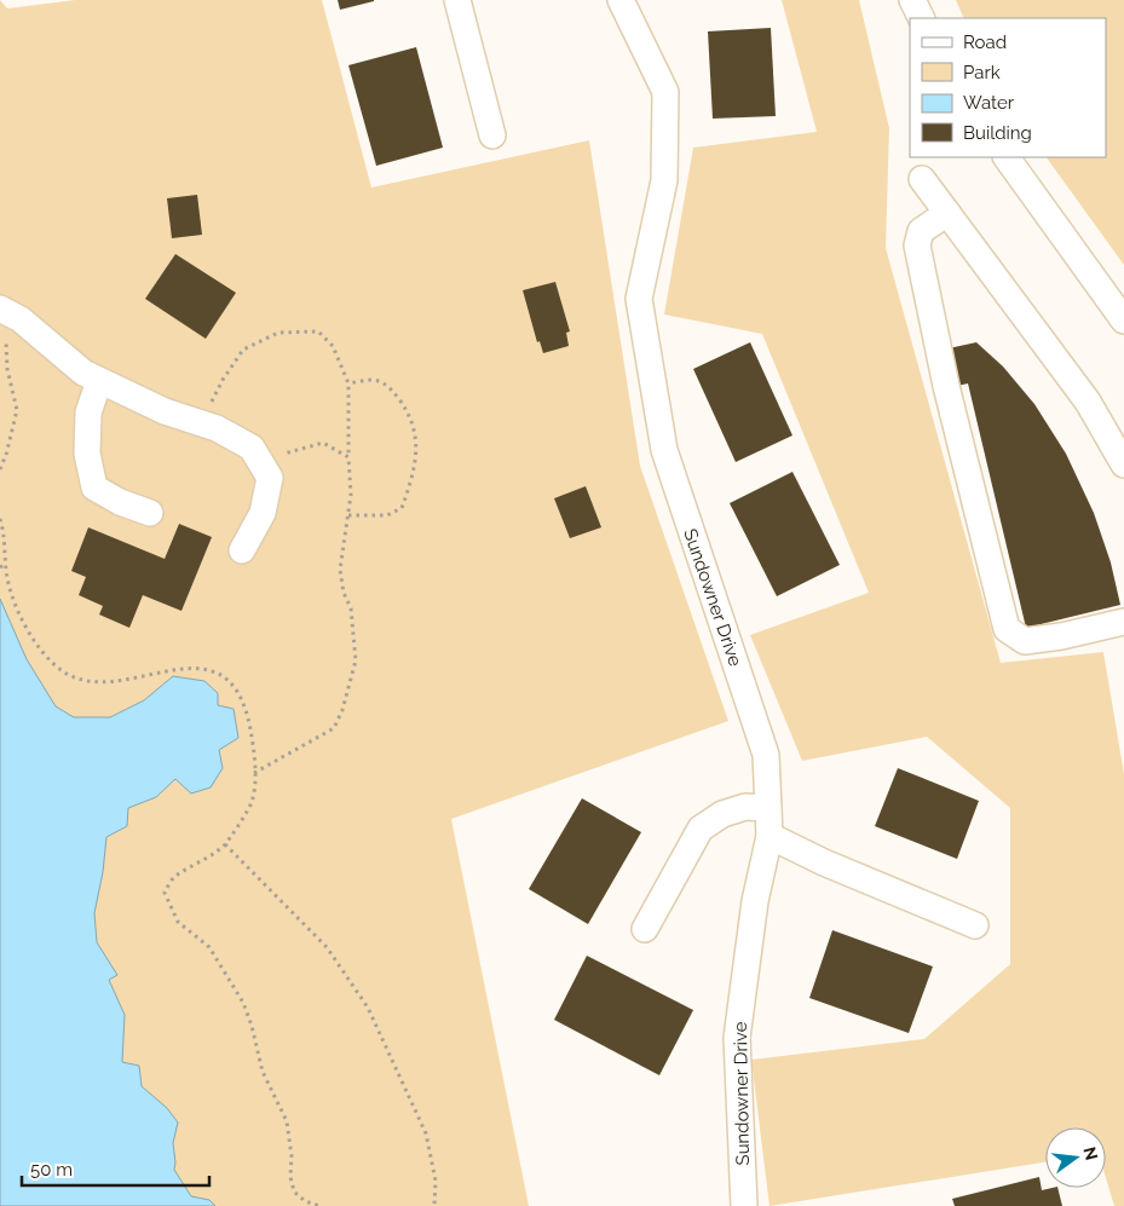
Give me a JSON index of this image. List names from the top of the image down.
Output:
{
  "streets": {
    "street": ["Sundowner Drive"]
  },
  "legend": [
    "Road",
    "Park",
    "Water",
    "Building"
  ],
  "scale_bar": "50 m",
  "north": "right"
}
